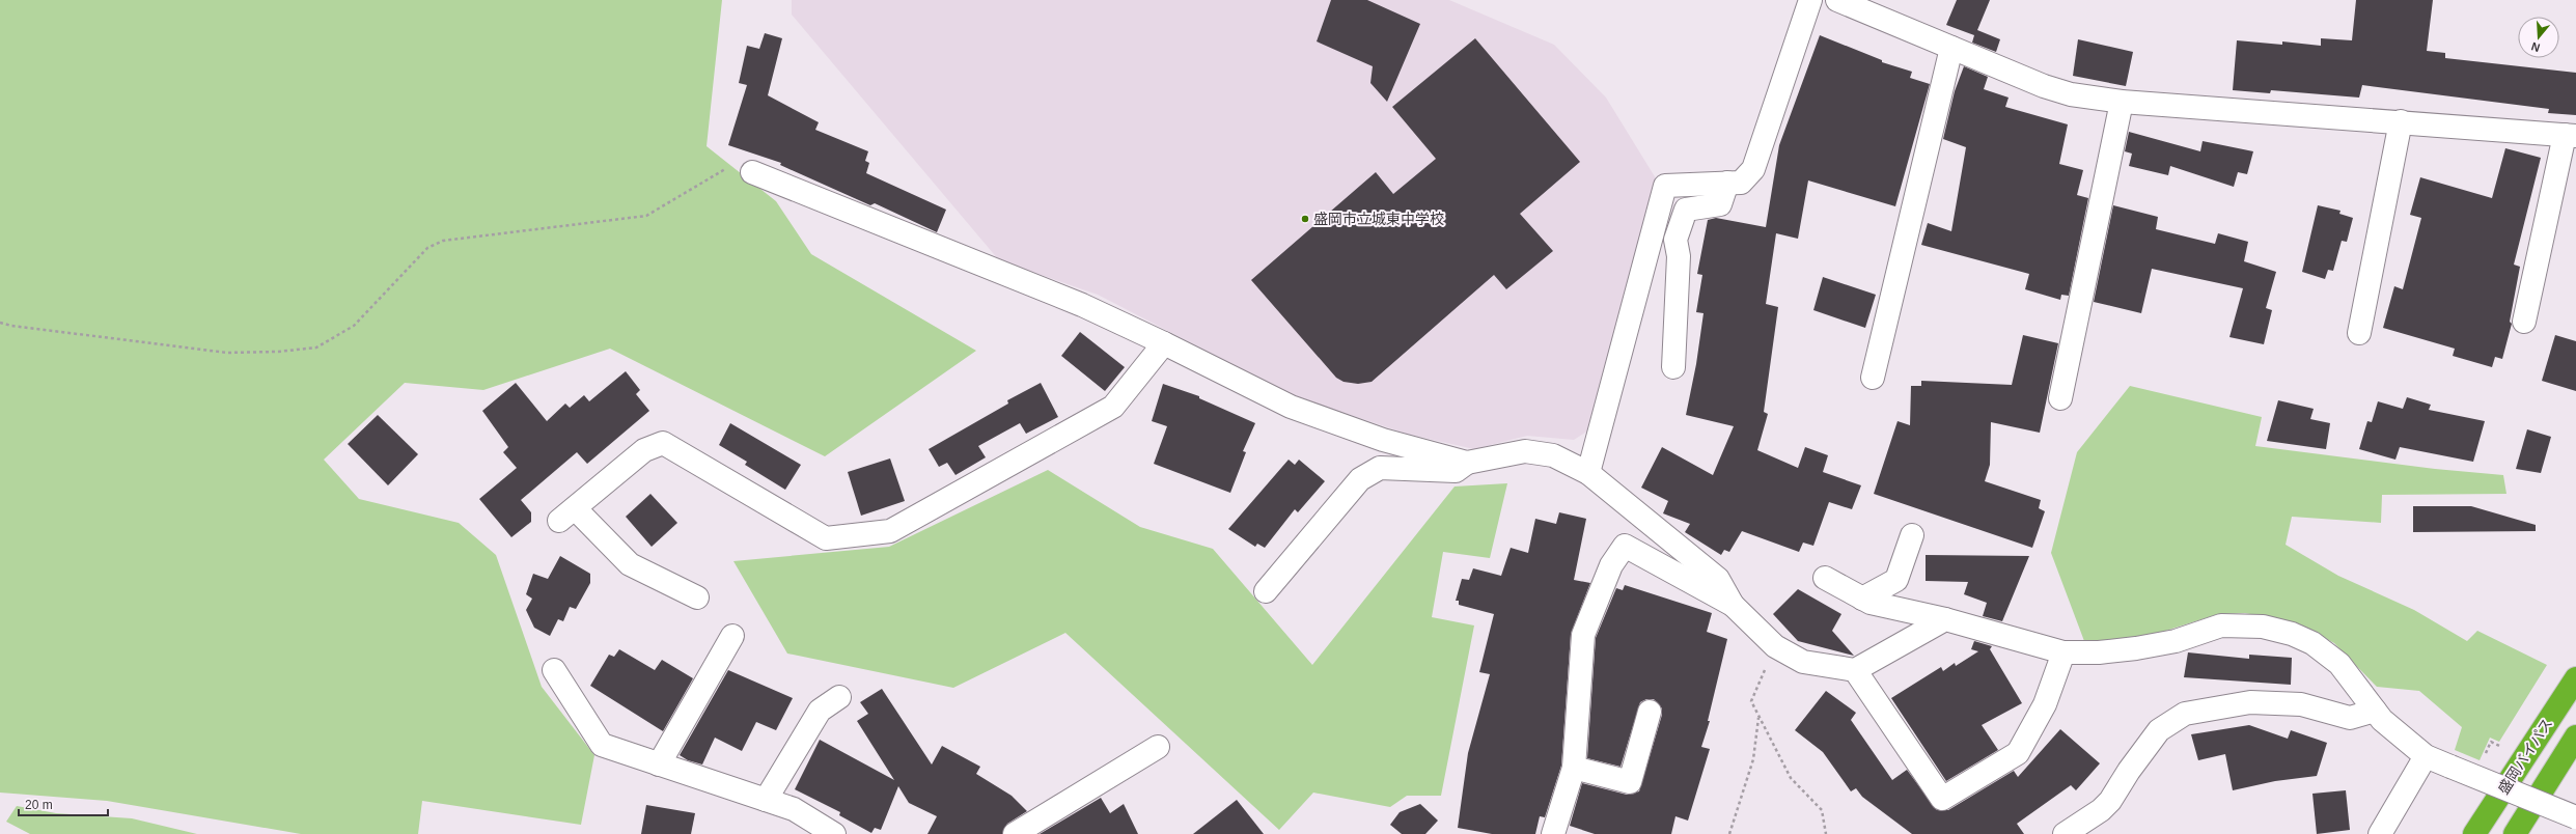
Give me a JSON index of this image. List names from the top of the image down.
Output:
{
  "streets": {
    "highway": ["盛岡バイパス"]
  },
  "places": ["盛岡市立城東中学校"],
  "scale_bar": "20 m",
  "north": "bottom"
}
